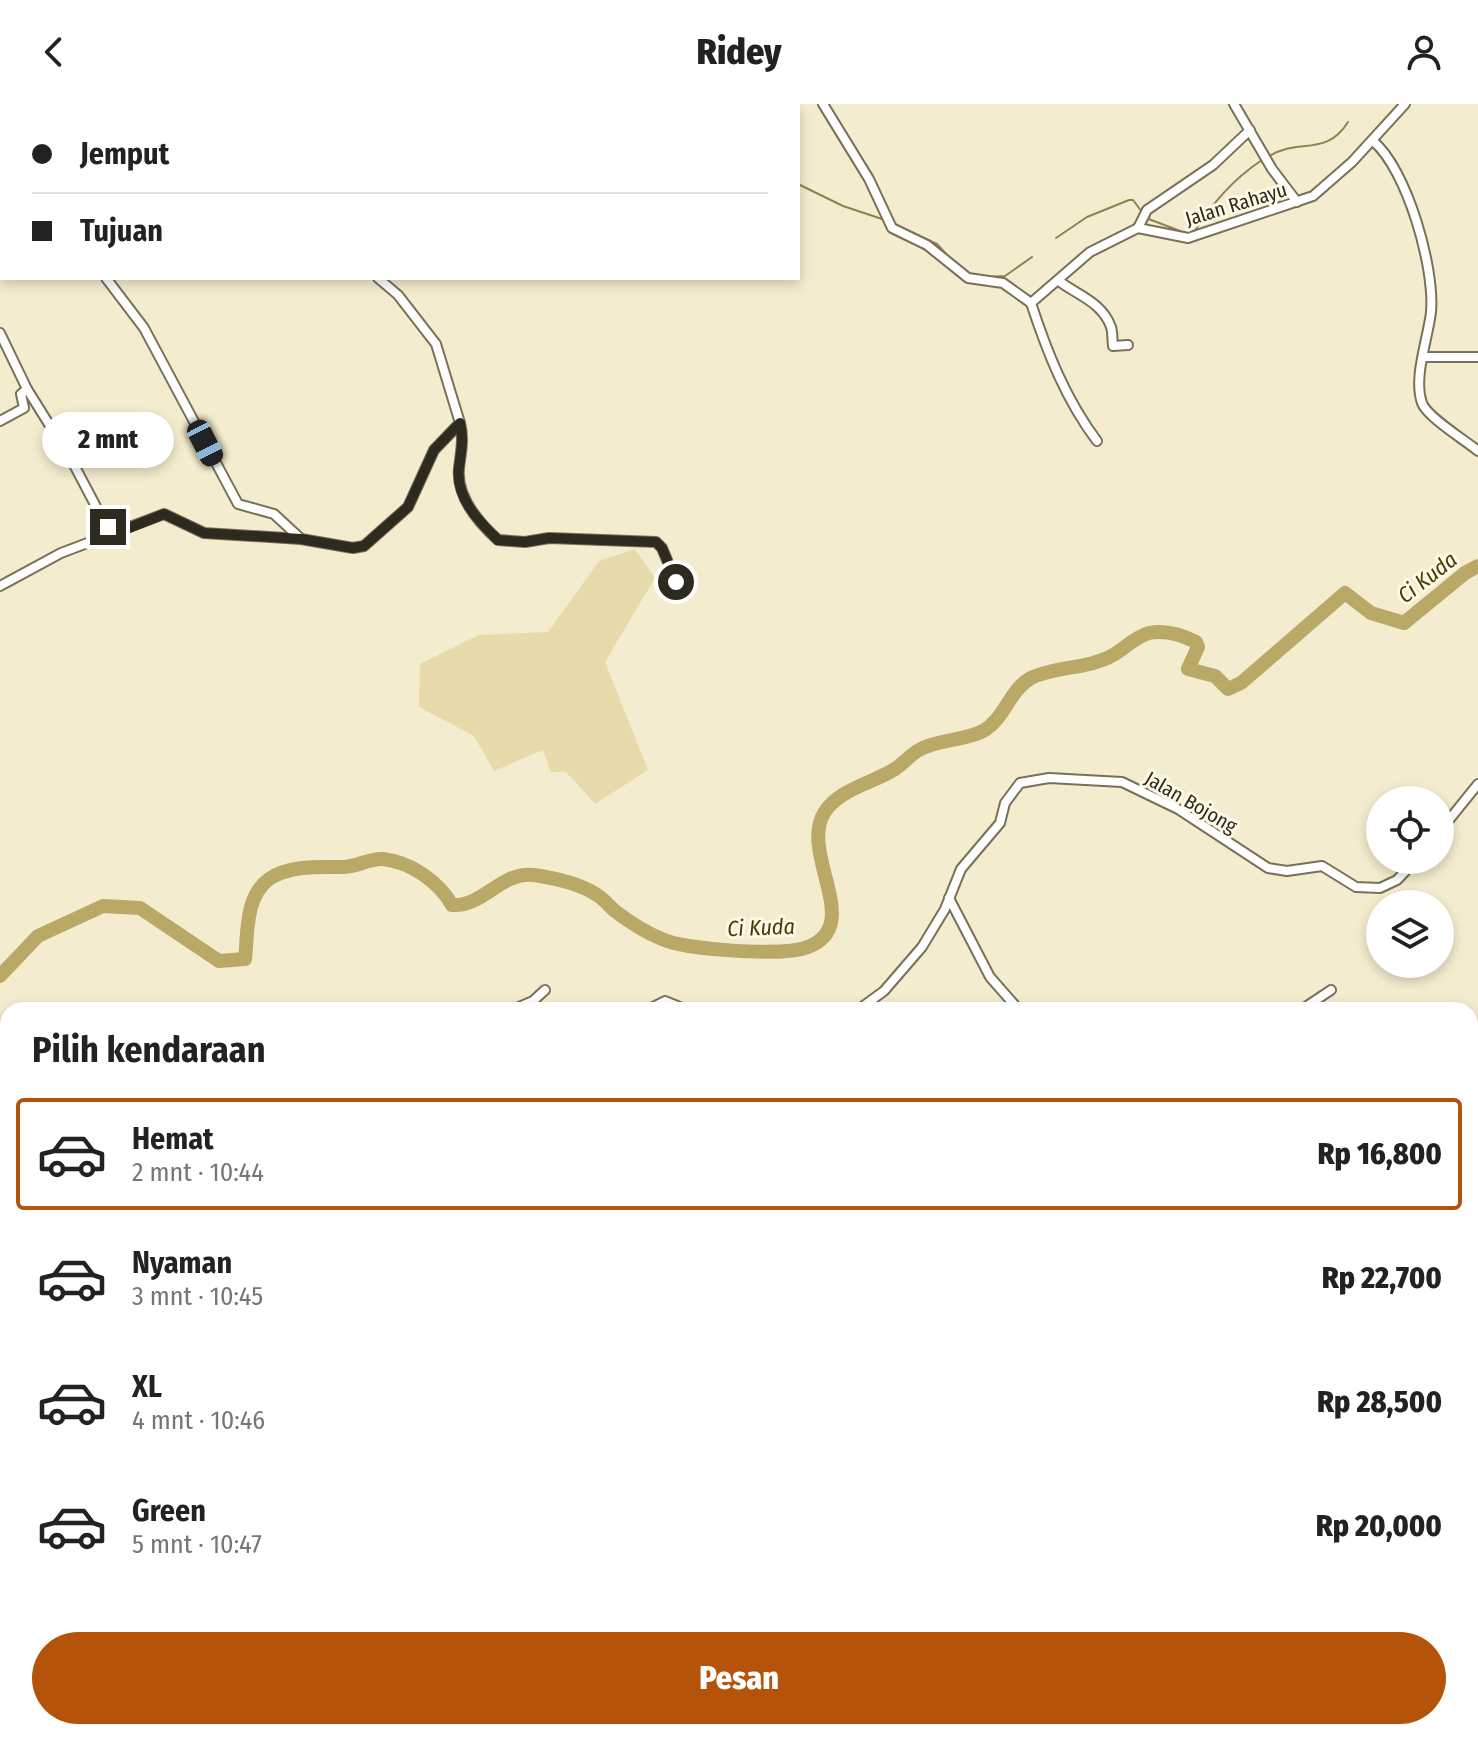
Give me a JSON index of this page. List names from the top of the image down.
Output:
{
  "streets": {
    "street": ["Jalan Rahayu", "Jalan Bojong"]
  },
  "water": ["Ci Kuda"],
  "page": {
    "header": "Ridey",
    "banner": ["Jemput", "Tujuan"],
    "bubble": "2 mnt",
    "heading": "Pilih kendaraan",
    "list": [
      {
        "name": "Hemat",
        "note": "2 mnt · 10:44",
        "value": "Rp 16,800"
      },
      {
        "name": "Nyaman",
        "note": "3 mnt · 10:45",
        "value": "Rp 22,700"
      },
      {
        "name": "XL",
        "note": "4 mnt · 10:46",
        "value": "Rp 28,500"
      },
      {
        "name": "Green",
        "note": "5 mnt · 10:47",
        "value": "Rp 20,000"
      }
    ],
    "buttons": "Pesan"
  }
}
